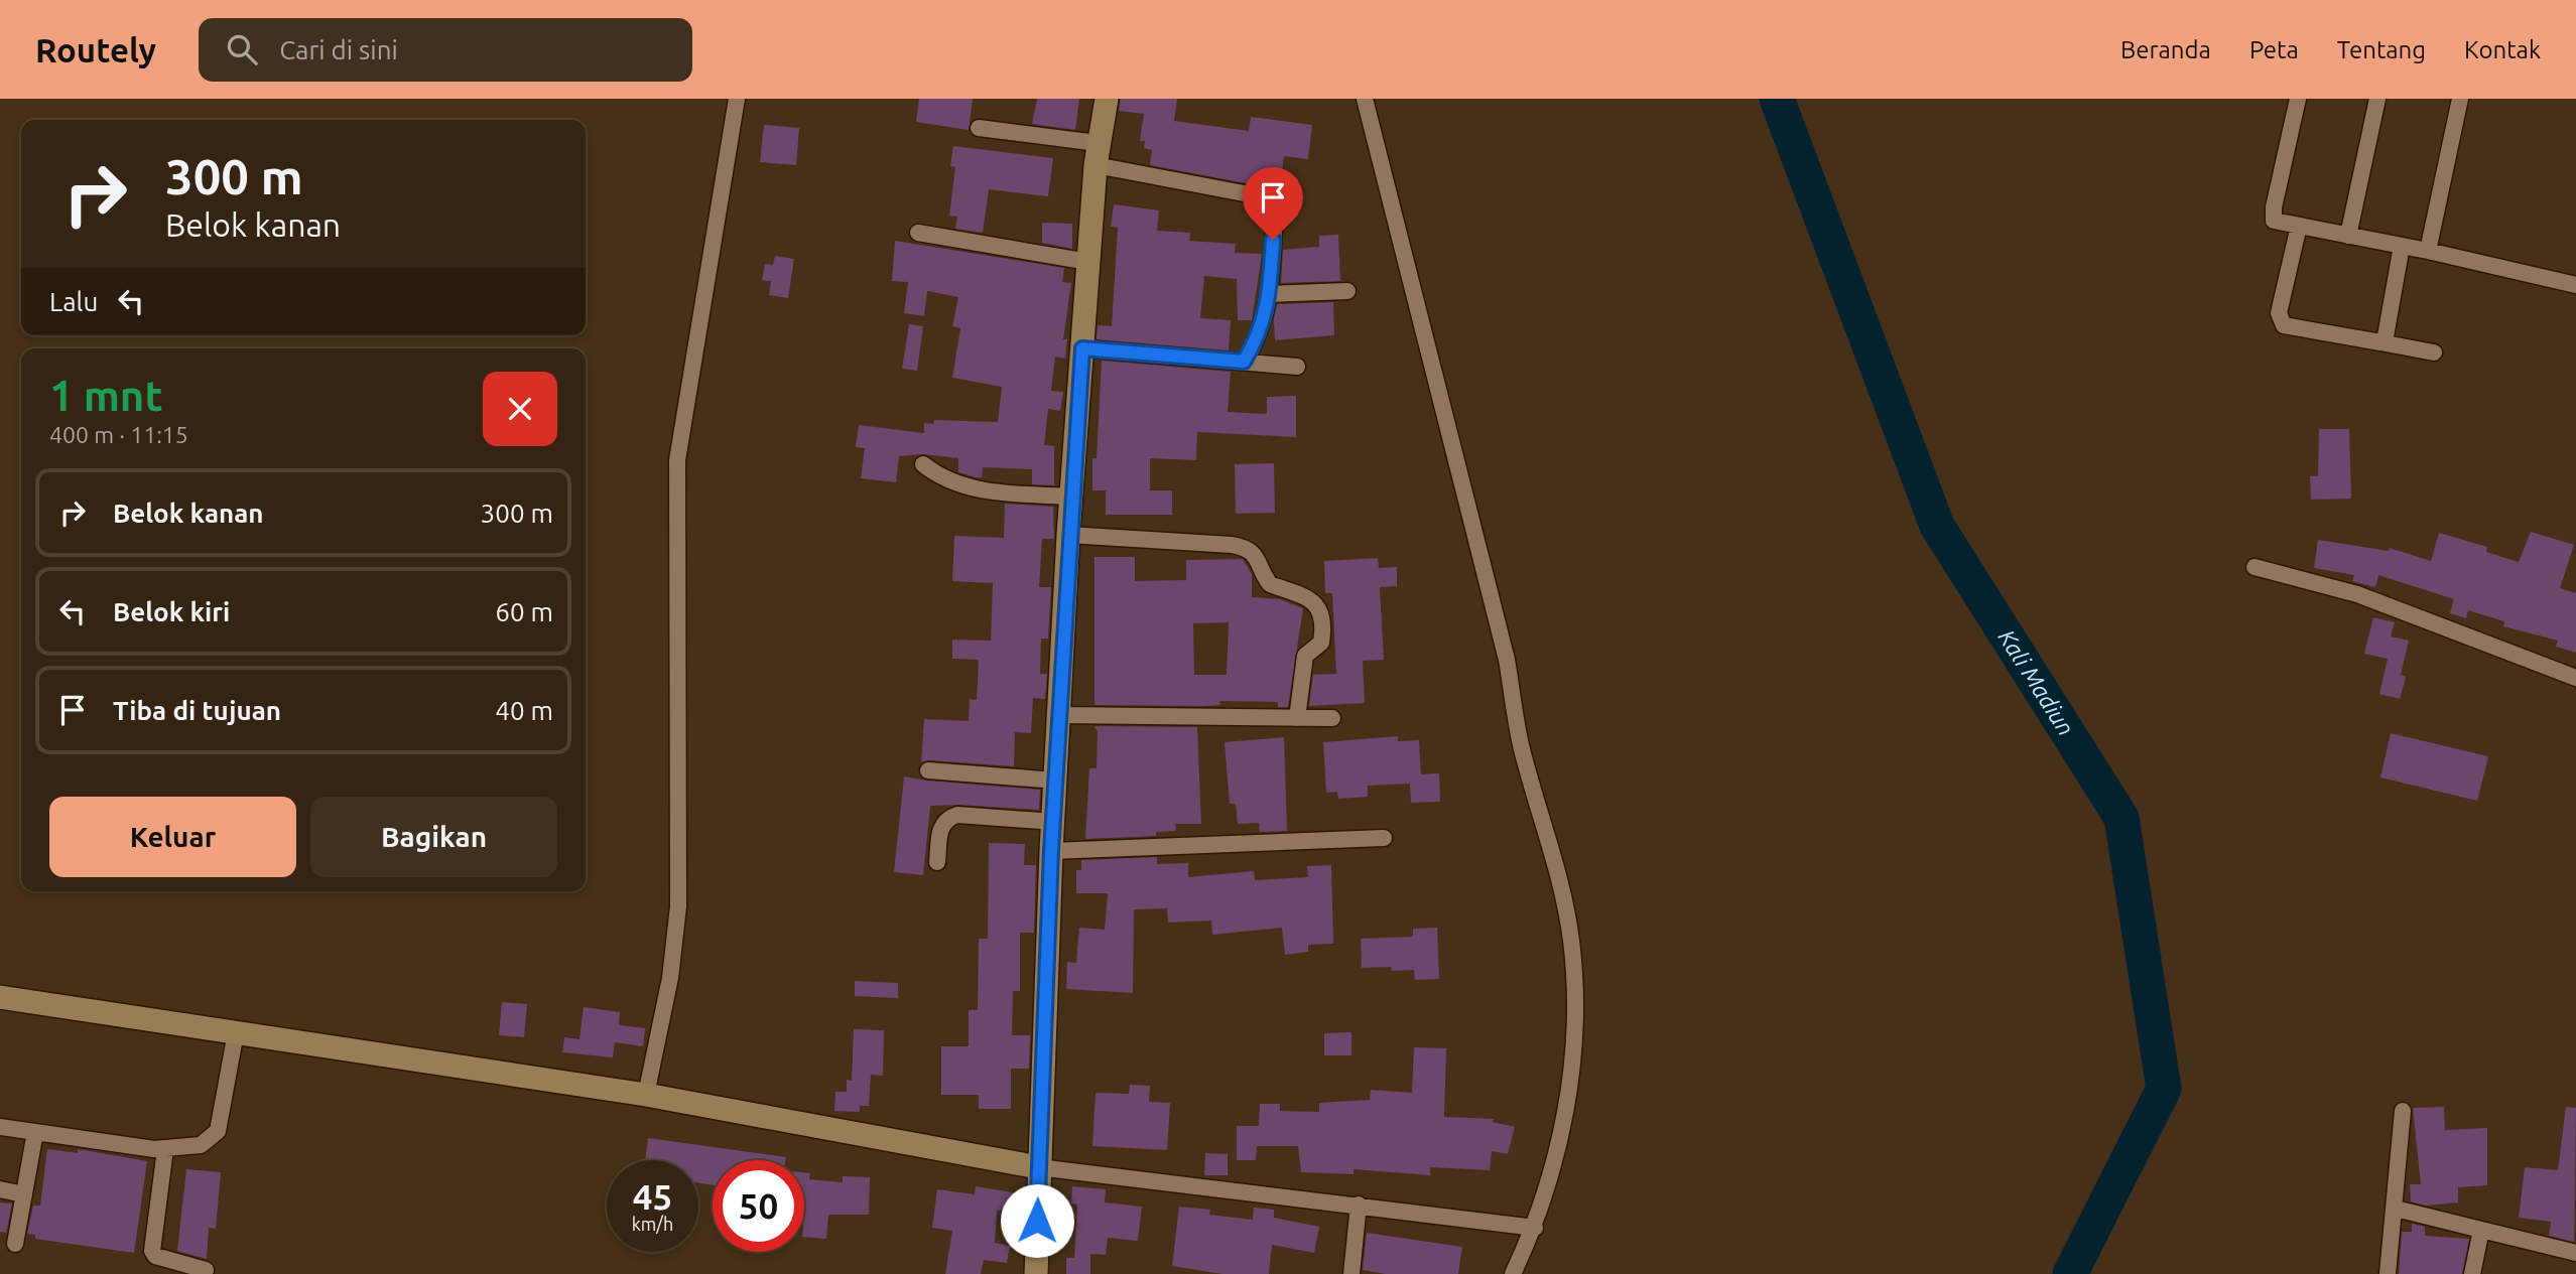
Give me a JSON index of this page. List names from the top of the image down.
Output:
{
  "water": ["Kali Madiun"],
  "page": {
    "header": "Routely",
    "search": "Cari di sini",
    "nav": [
      "Beranda",
      "Peta",
      "Tentang",
      "Kontak"
    ],
    "turn": ["300 m", "Belok kanan"],
    "then": "Lalu",
    "heading": ["1 mnt", "400 m · 11:15"],
    "list": [
      {
        "name": "Belok kanan",
        "value": "300 m"
      },
      {
        "name": "Belok kiri",
        "value": "60 m"
      },
      {
        "name": "Tiba di tujuan",
        "value": "40 m"
      }
    ],
    "buttons": ["Keluar", "Bagikan"],
    "speed": "45 km/h",
    "limit": "50"
  }
}
